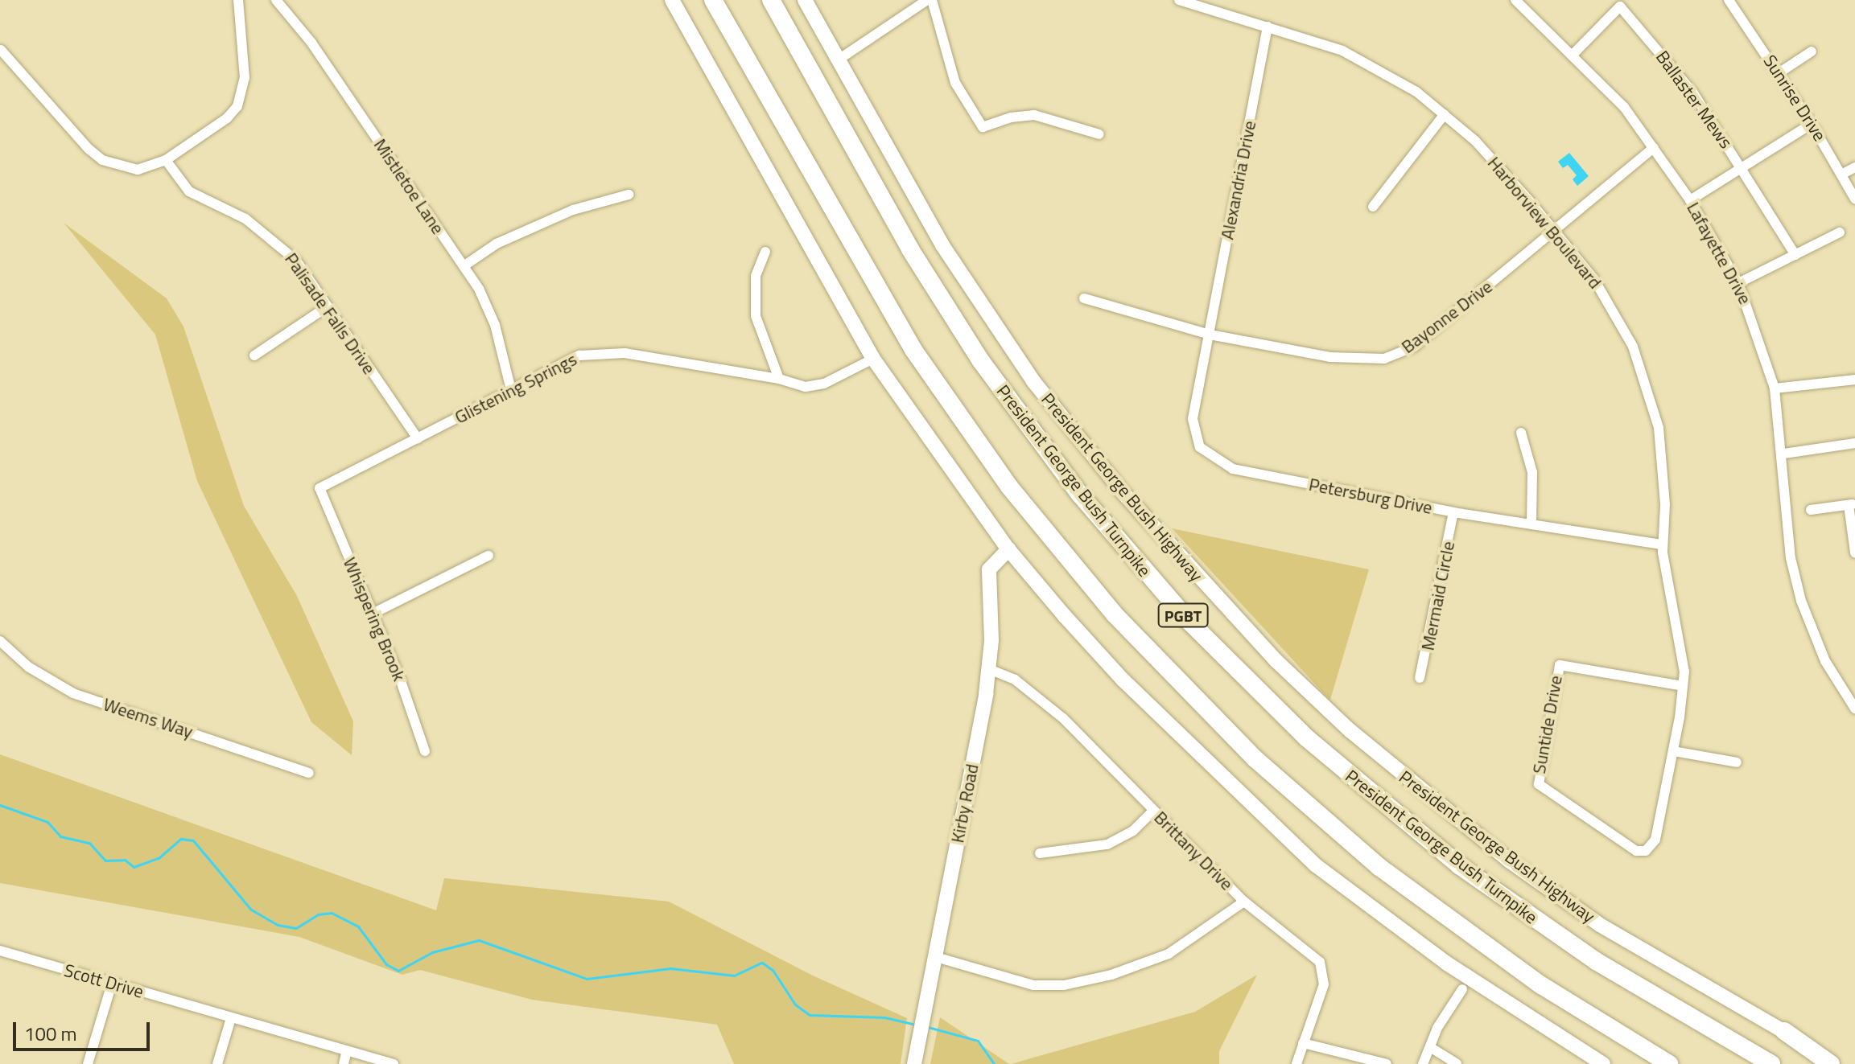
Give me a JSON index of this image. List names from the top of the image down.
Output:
{
  "streets": {
    "highway": ["President George Bush Turnpike", "PGBT"],
    "main road": ["President George Bush Highway", "Kirby Road"],
    "street": [
      "Sunrise Drive",
      "Ballaster Mews",
      "Alexandria Drive",
      "Mistletoe Lane",
      "Harborview Boulevard",
      "Lafayette Drive",
      "Palisade Falls Drive",
      "Bayonne Drive",
      "Glistening Springs",
      "Petersburg Drive",
      "Mermaid Circle",
      "Whispering Brook",
      "Weems Way",
      "Suntide Drive",
      "Brittany Drive",
      "Scott Drive"
    ]
  },
  "crossings": [
    ["Ballaster Mews", "Lafayette Drive"],
    ["Alexandria Drive", "Harborview Boulevard"],
    ["Alexandria Drive", "Bayonne Drive"],
    ["Alexandria Drive", "Petersburg Drive"],
    ["Mistletoe Lane", "Glistening Springs"],
    ["Harborview Boulevard", "Bayonne Drive"],
    ["Harborview Boulevard", "Petersburg Drive"],
    ["Harborview Boulevard", "Suntide Drive"],
    ["Lafayette Drive", "Bayonne Drive"],
    ["Palisade Falls Drive", "Glistening Springs"],
    ["Bayonne Drive", "Petersburg Drive"],
    ["Glistening Springs", "Whispering Brook"],
    ["Petersburg Drive", "Mermaid Circle"],
    ["Kirby Road", "Brittany Drive"]
  ],
  "scale_bar": "100 m"
}
